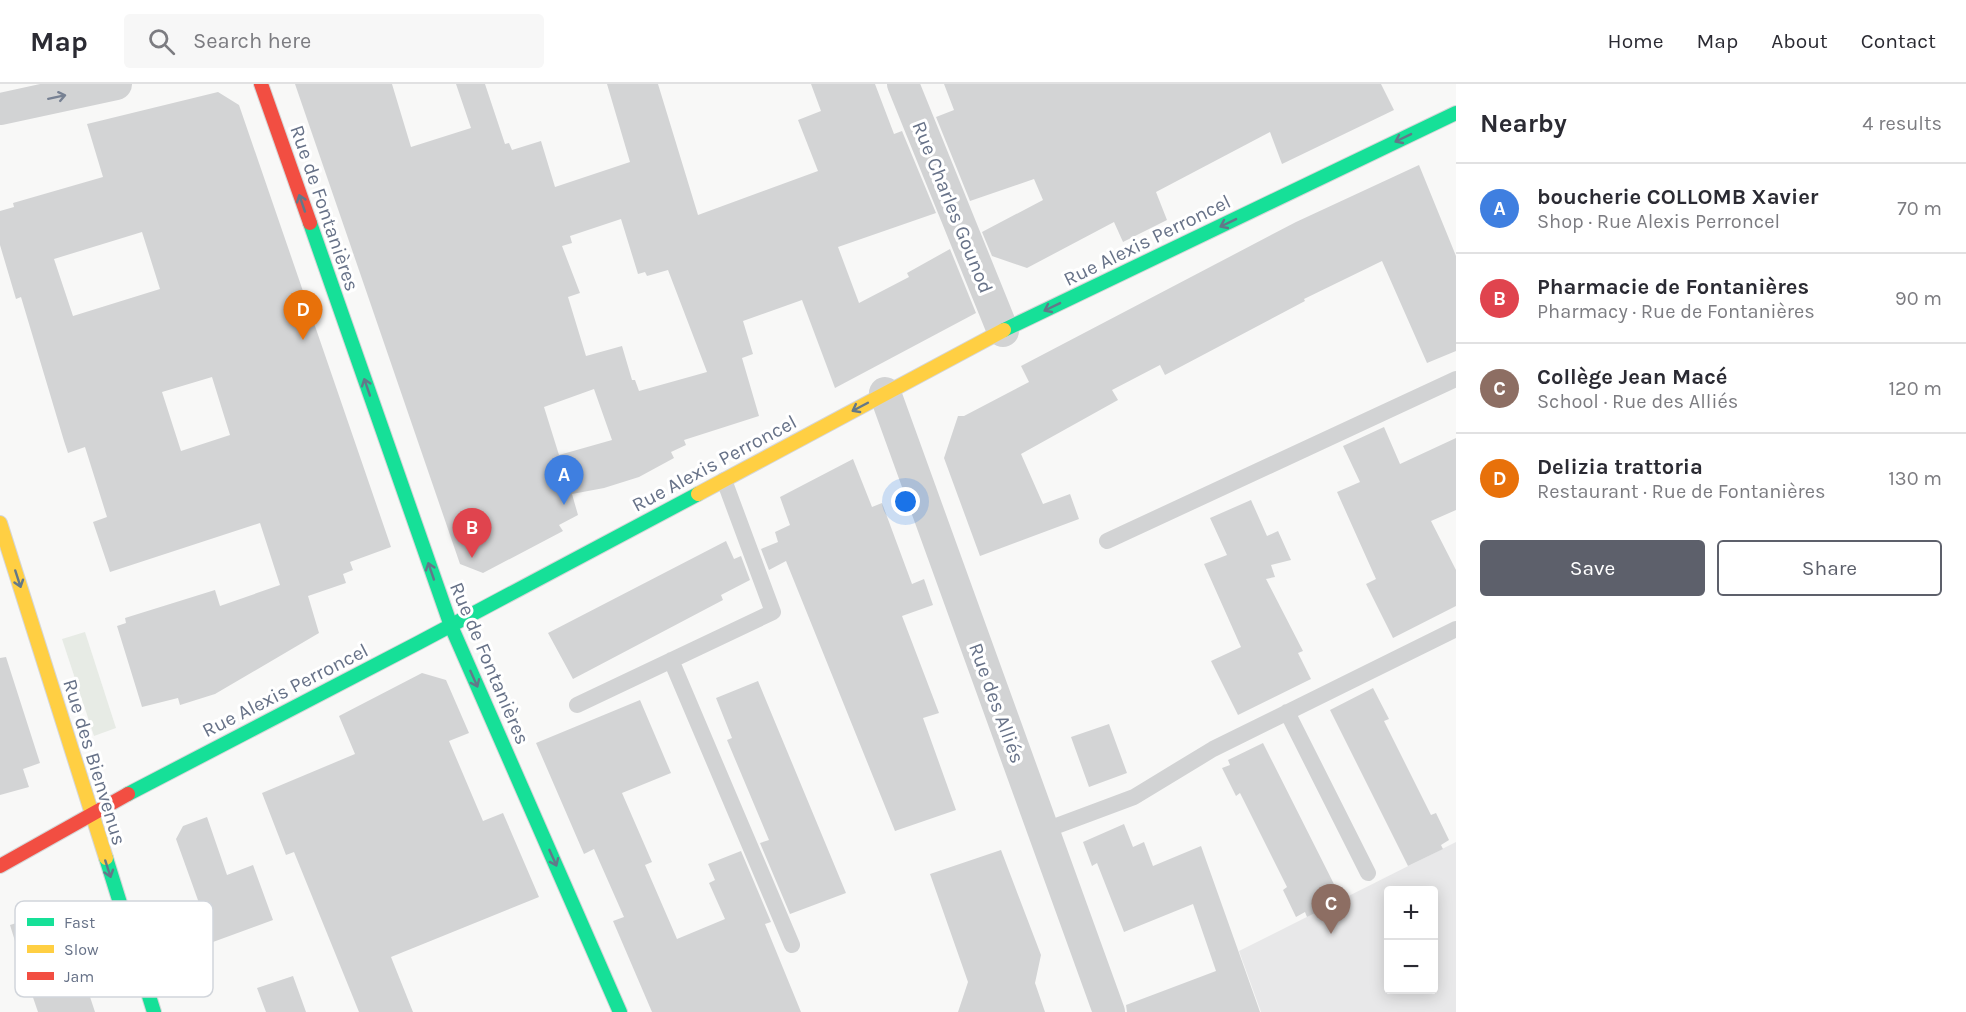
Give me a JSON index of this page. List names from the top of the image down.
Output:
{
  "streets": {
    "street": [
      "Rue Charles Gounod",
      "Rue de Fontanières",
      "Rue Alexis Perroncel",
      "Rue des Alliés",
      "Rue des Bienvenus"
    ]
  },
  "crossings": [
    ["Rue Charles Gounod", "Rue Alexis Perroncel"],
    ["Rue de Fontanières", "Rue Alexis Perroncel"],
    ["Rue Alexis Perroncel", "Rue des Alliés"],
    ["Rue Alexis Perroncel", "Rue des Bienvenus"]
  ],
  "one_way": ["Rue Alexis Perroncel", "Rue des Bienvenus"],
  "legend": ["Fast", "Slow", "Jam"],
  "page": {
    "header": "Map",
    "search": "Search here",
    "nav": [
      "Home",
      "Map",
      "About",
      "Contact"
    ],
    "heading": ["Nearby", "4 results"],
    "list": [
      {
        "mark": "A",
        "name": "boucherie COLLOMB Xavier",
        "note": "Shop · Rue Alexis Perroncel",
        "value": "70 m"
      },
      {
        "mark": "B",
        "name": "Pharmacie de Fontanières",
        "note": "Pharmacy · Rue de Fontanières",
        "value": "90 m"
      },
      {
        "mark": "C",
        "name": "Collège Jean Macé",
        "note": "School · Rue des Alliés",
        "value": "120 m"
      },
      {
        "mark": "D",
        "name": "Delizia trattoria",
        "note": "Restaurant · Rue de Fontanières",
        "value": "130 m"
      }
    ],
    "pins": [
      "D",
      "A",
      "B",
      "C"
    ],
    "buttons": ["Save", "Share"],
    "map_buttons": ["+", "−"]
  }
}
